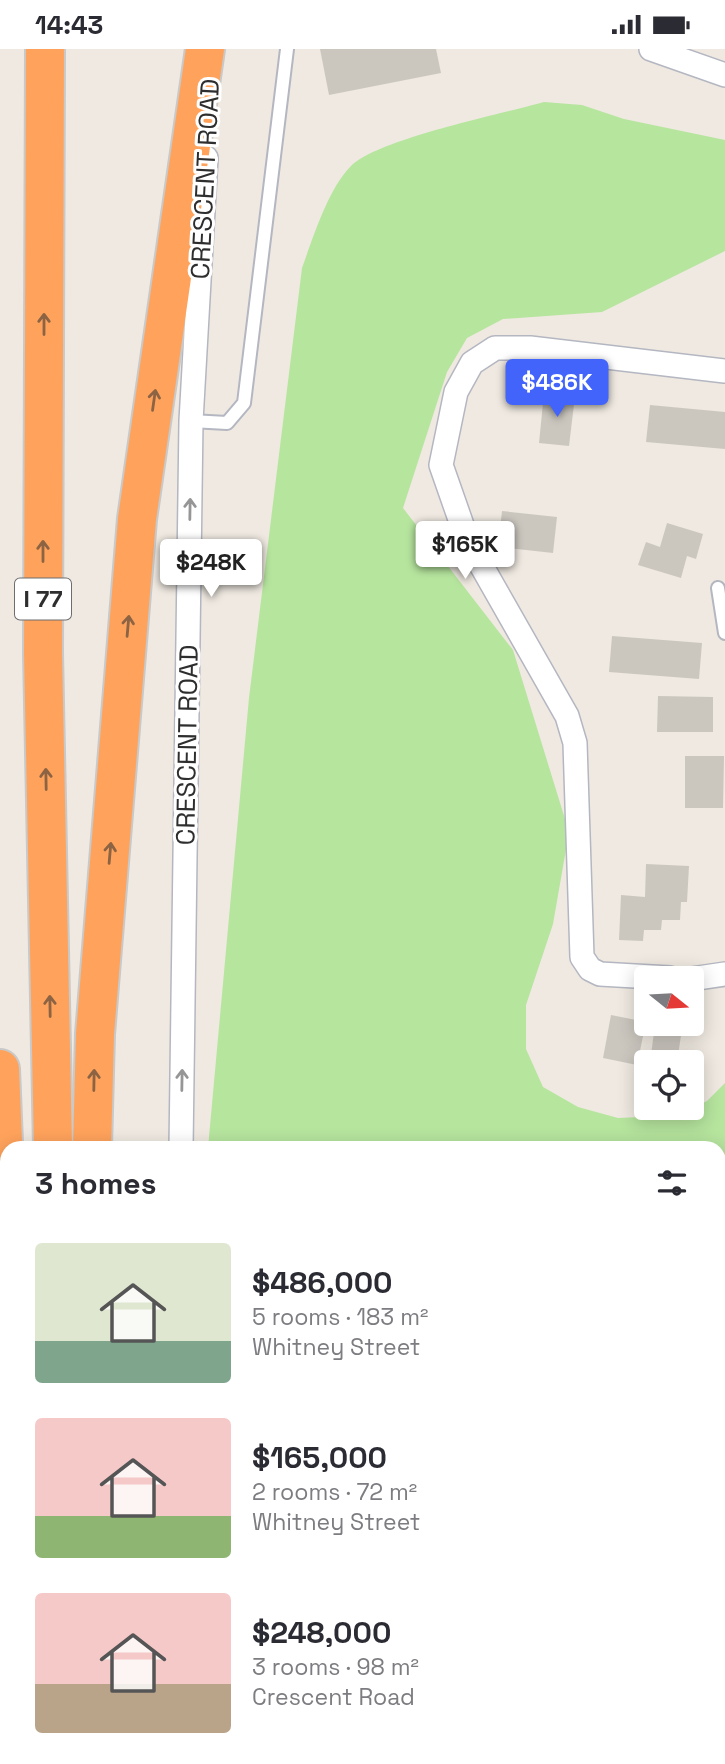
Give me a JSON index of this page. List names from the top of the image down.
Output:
{
  "streets": {
    "highway": ["I 77"],
    "street": ["CRESCENT ROAD"]
  },
  "one_way": ["CRESCENT ROAD"],
  "north": "right",
  "page": {
    "status": "14:43",
    "price": ["$486K", "$165K", "$248K"],
    "heading": "3 homes",
    "list": [
      {
        "name": "$486,000",
        "note": "5 rooms · 183 m² · Whitney Street"
      },
      {
        "name": "$165,000",
        "note": "2 rooms · 72 m² · Whitney Street"
      },
      {
        "name": "$248,000",
        "note": "3 rooms · 98 m² · Crescent Road"
      }
    ]
  }
}
